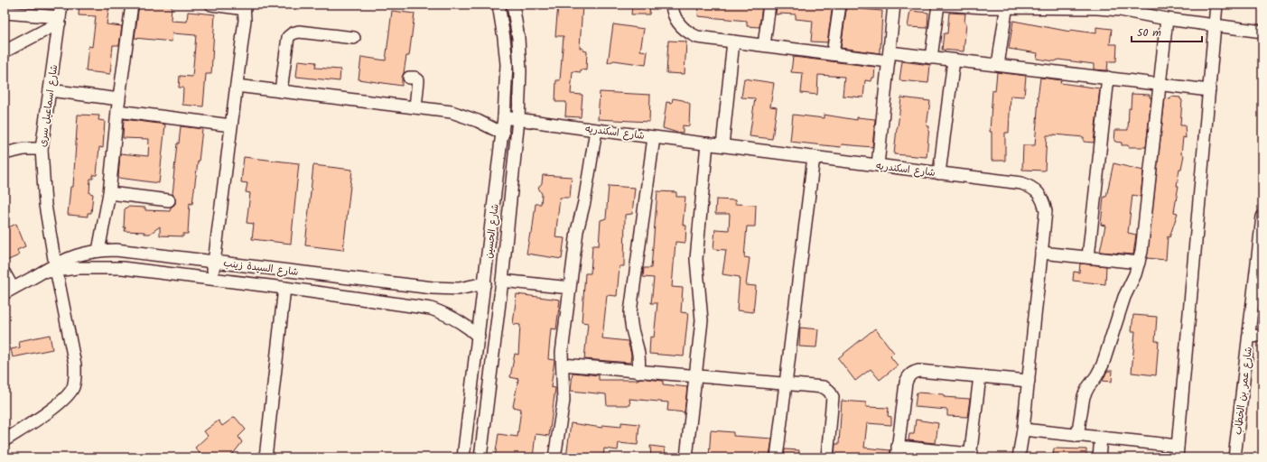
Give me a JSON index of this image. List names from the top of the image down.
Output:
{
  "streets": {
    "street": [
      "شارع اسماعيل سرى",
      "شارع اسكندريه",
      "شارع الحسين",
      "شارع السيدة زينب",
      "شارع عمر بن الخطاب"
    ]
  },
  "crossings": [
    ["شارع اسماعيل سرى", "شارع السيدة زينب"],
    ["شارع اسكندريه", "شارع الحسين"],
    ["شارع الحسين", "شارع السيدة زينب"]
  ],
  "scale_bar": "50 m"
}
